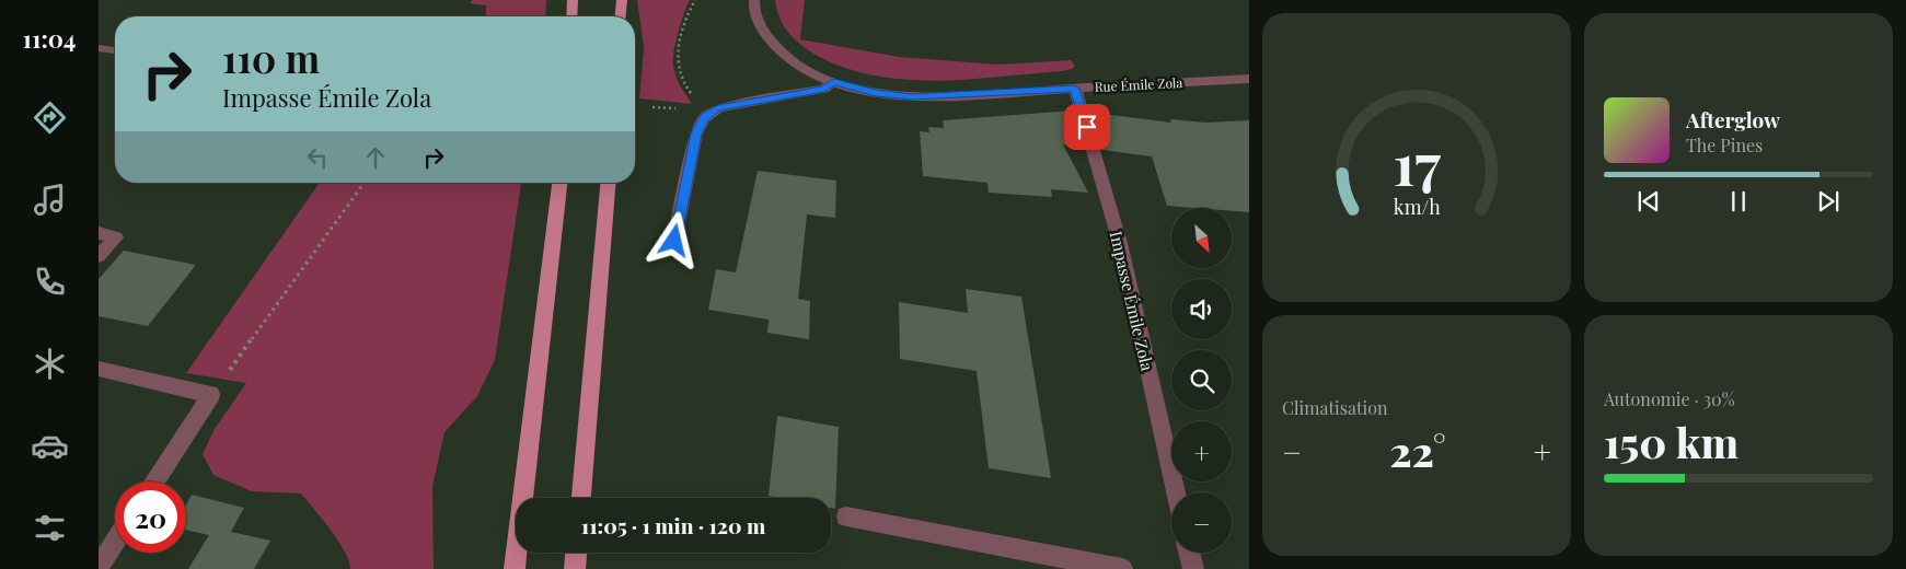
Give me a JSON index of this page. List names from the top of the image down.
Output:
{
  "streets": {
    "street": ["Rue Émile Zola", "Impasse Émile Zola"]
  },
  "crossings": [
    ["Rue Émile Zola", "Impasse Émile Zola"]
  ],
  "north": "bottom right",
  "page": {
    "tabs": "11:04",
    "turn": ["110 m", "Impasse Émile Zola"],
    "song": ["Afterglow", "The Pines"],
    "map_buttons": ["+", "−"],
    "tile": [
      "Climatisation",
      ["Autonomie · 30%", "150 km"]
    ],
    "heat": ["−", "22°", "+"],
    "limit": "20",
    "trip": "11:05 · 1 min · 120 m",
    "gauge": ["17", "km/h"]
  }
}
